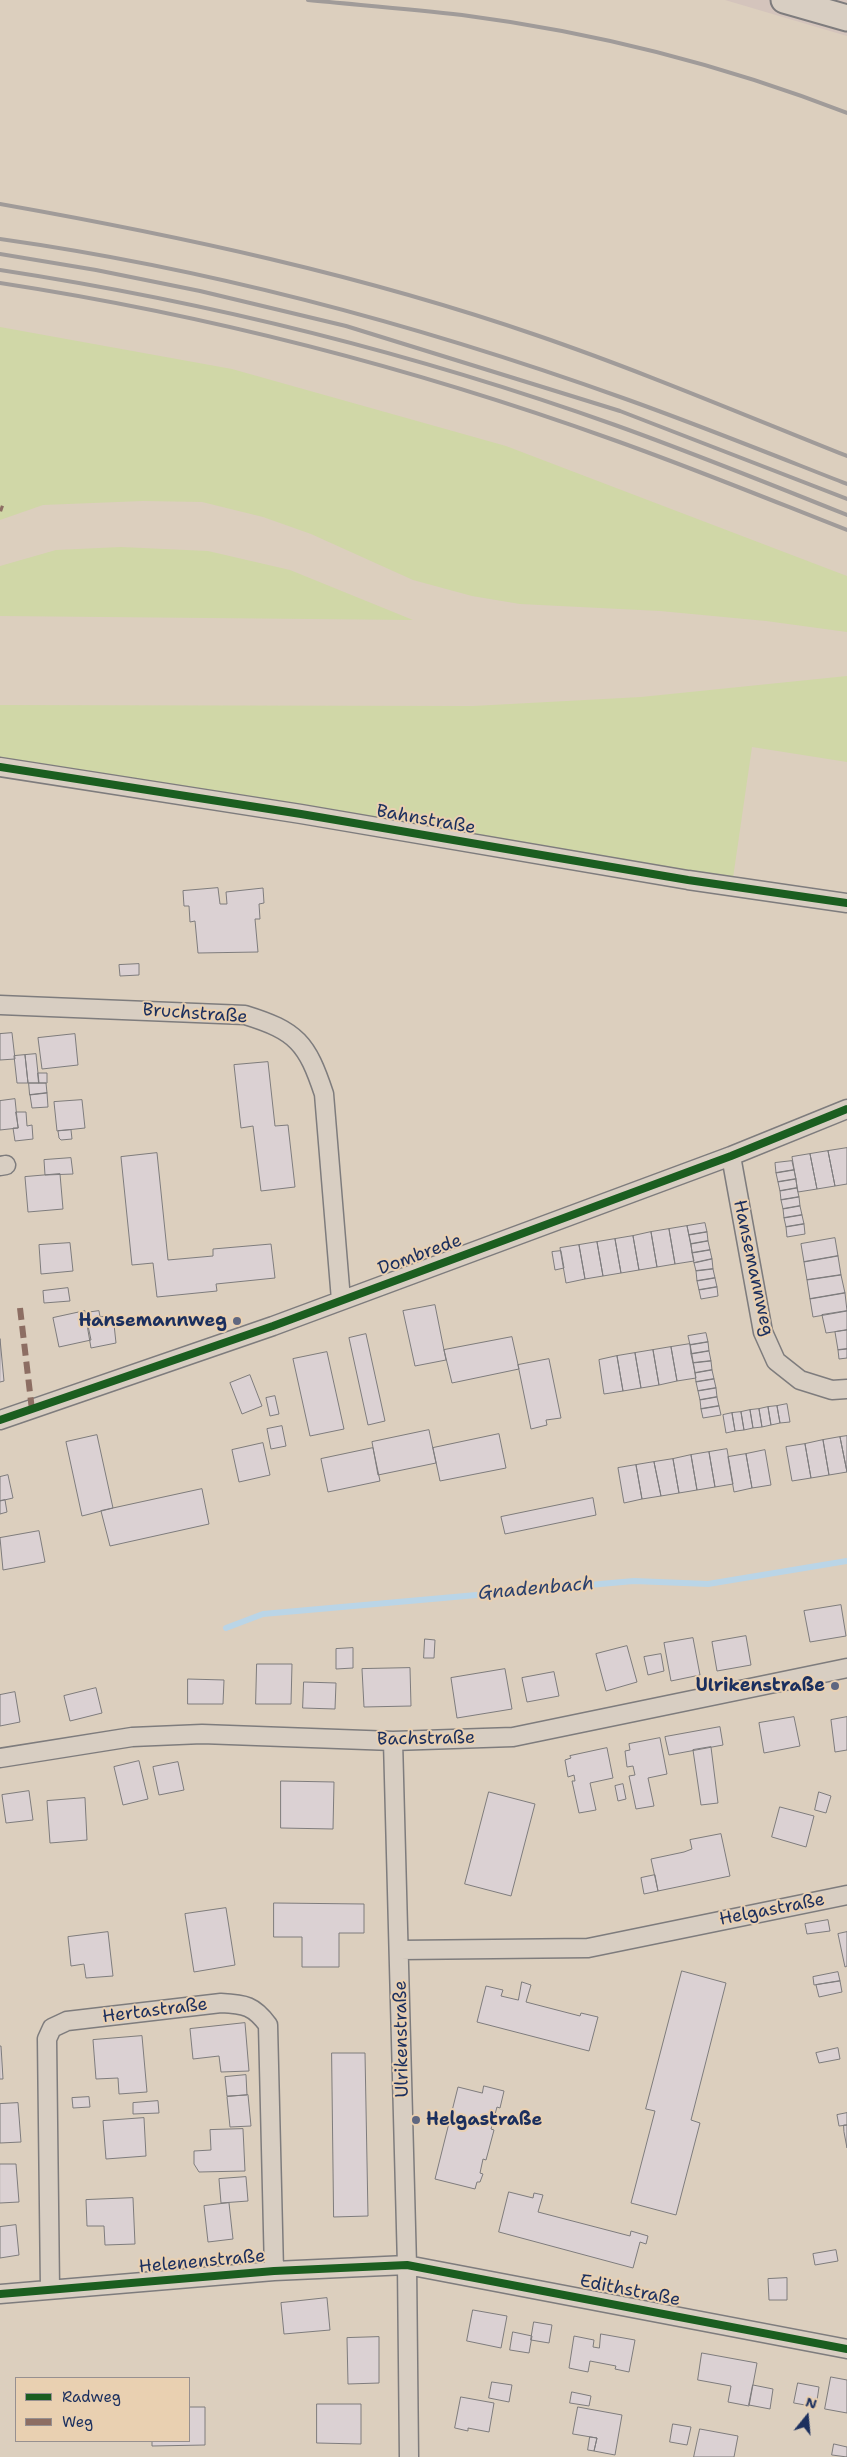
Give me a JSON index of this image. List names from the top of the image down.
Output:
{
  "streets": {
    "street": [
      "Bahnstraße",
      "Bruchstraße",
      "Dombrede",
      "Hansemannweg",
      "Bachstraße",
      "Helgastraße",
      "Hertastraße",
      "Ulrikenstraße",
      "Helenenstraße",
      "Edithstraße"
    ]
  },
  "crossings": [
    ["Bruchstraße", "Dombrede"],
    ["Dombrede", "Hansemannweg"],
    ["Bachstraße", "Ulrikenstraße"],
    ["Helgastraße", "Ulrikenstraße"],
    ["Hertastraße", "Helenenstraße"],
    ["Ulrikenstraße", "Helenenstraße"],
    ["Ulrikenstraße", "Edithstraße"],
    ["Helenenstraße", "Edithstraße"]
  ],
  "water": ["Gnadenbach"],
  "places": ["Hansemannweg", "Ulrikenstraße", "Helgastraße"],
  "legend": ["Radweg", "Weg"],
  "north": "top"
}
